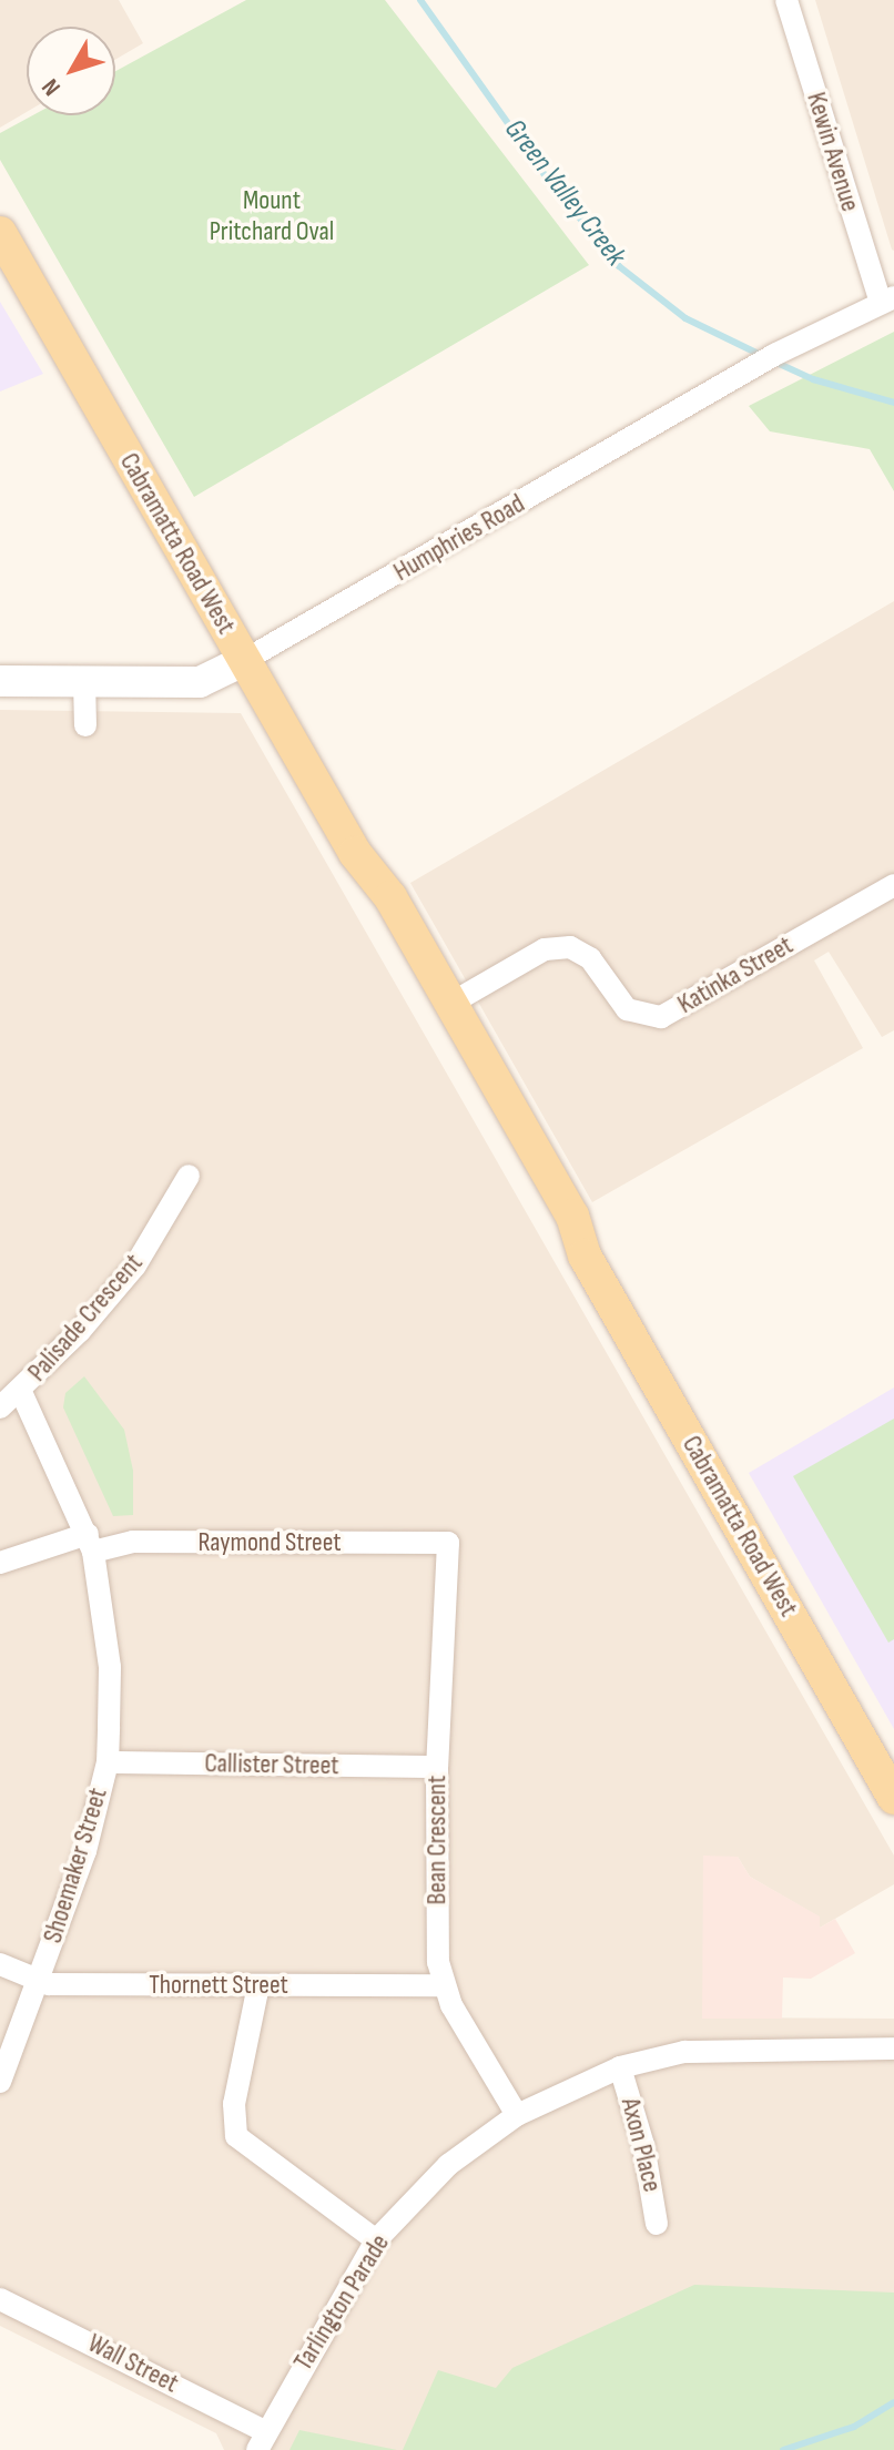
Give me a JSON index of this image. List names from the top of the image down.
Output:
{
  "streets": {
    "main road": ["Cabramatta Road West"],
    "street": [
      "Kewin Avenue",
      "Humphries Road",
      "Katinka Street",
      "Palisade Crescent",
      "Raymond Street",
      "Callister Street",
      "Bean Crescent",
      "Shoemaker Street",
      "Thornett Street",
      "Axon Place",
      "Tarlington Parade",
      "Wall Street"
    ]
  },
  "crossings": [
    ["Kewin Avenue", "Humphries Road"],
    ["Humphries Road", "Cabramatta Road West"],
    ["Cabramatta Road West", "Katinka Street"],
    ["Palisade Crescent", "Shoemaker Street"],
    ["Raymond Street", "Bean Crescent"],
    ["Raymond Street", "Shoemaker Street"],
    ["Callister Street", "Bean Crescent"],
    ["Callister Street", "Shoemaker Street"],
    ["Bean Crescent", "Thornett Street"],
    ["Bean Crescent", "Tarlington Parade"],
    ["Shoemaker Street", "Thornett Street"],
    ["Axon Place", "Tarlington Parade"],
    ["Tarlington Parade", "Wall Street"]
  ],
  "water": ["Green Valley Creek"],
  "parks": ["Mount Pritchard Oval"],
  "north": "bottom left"
}
